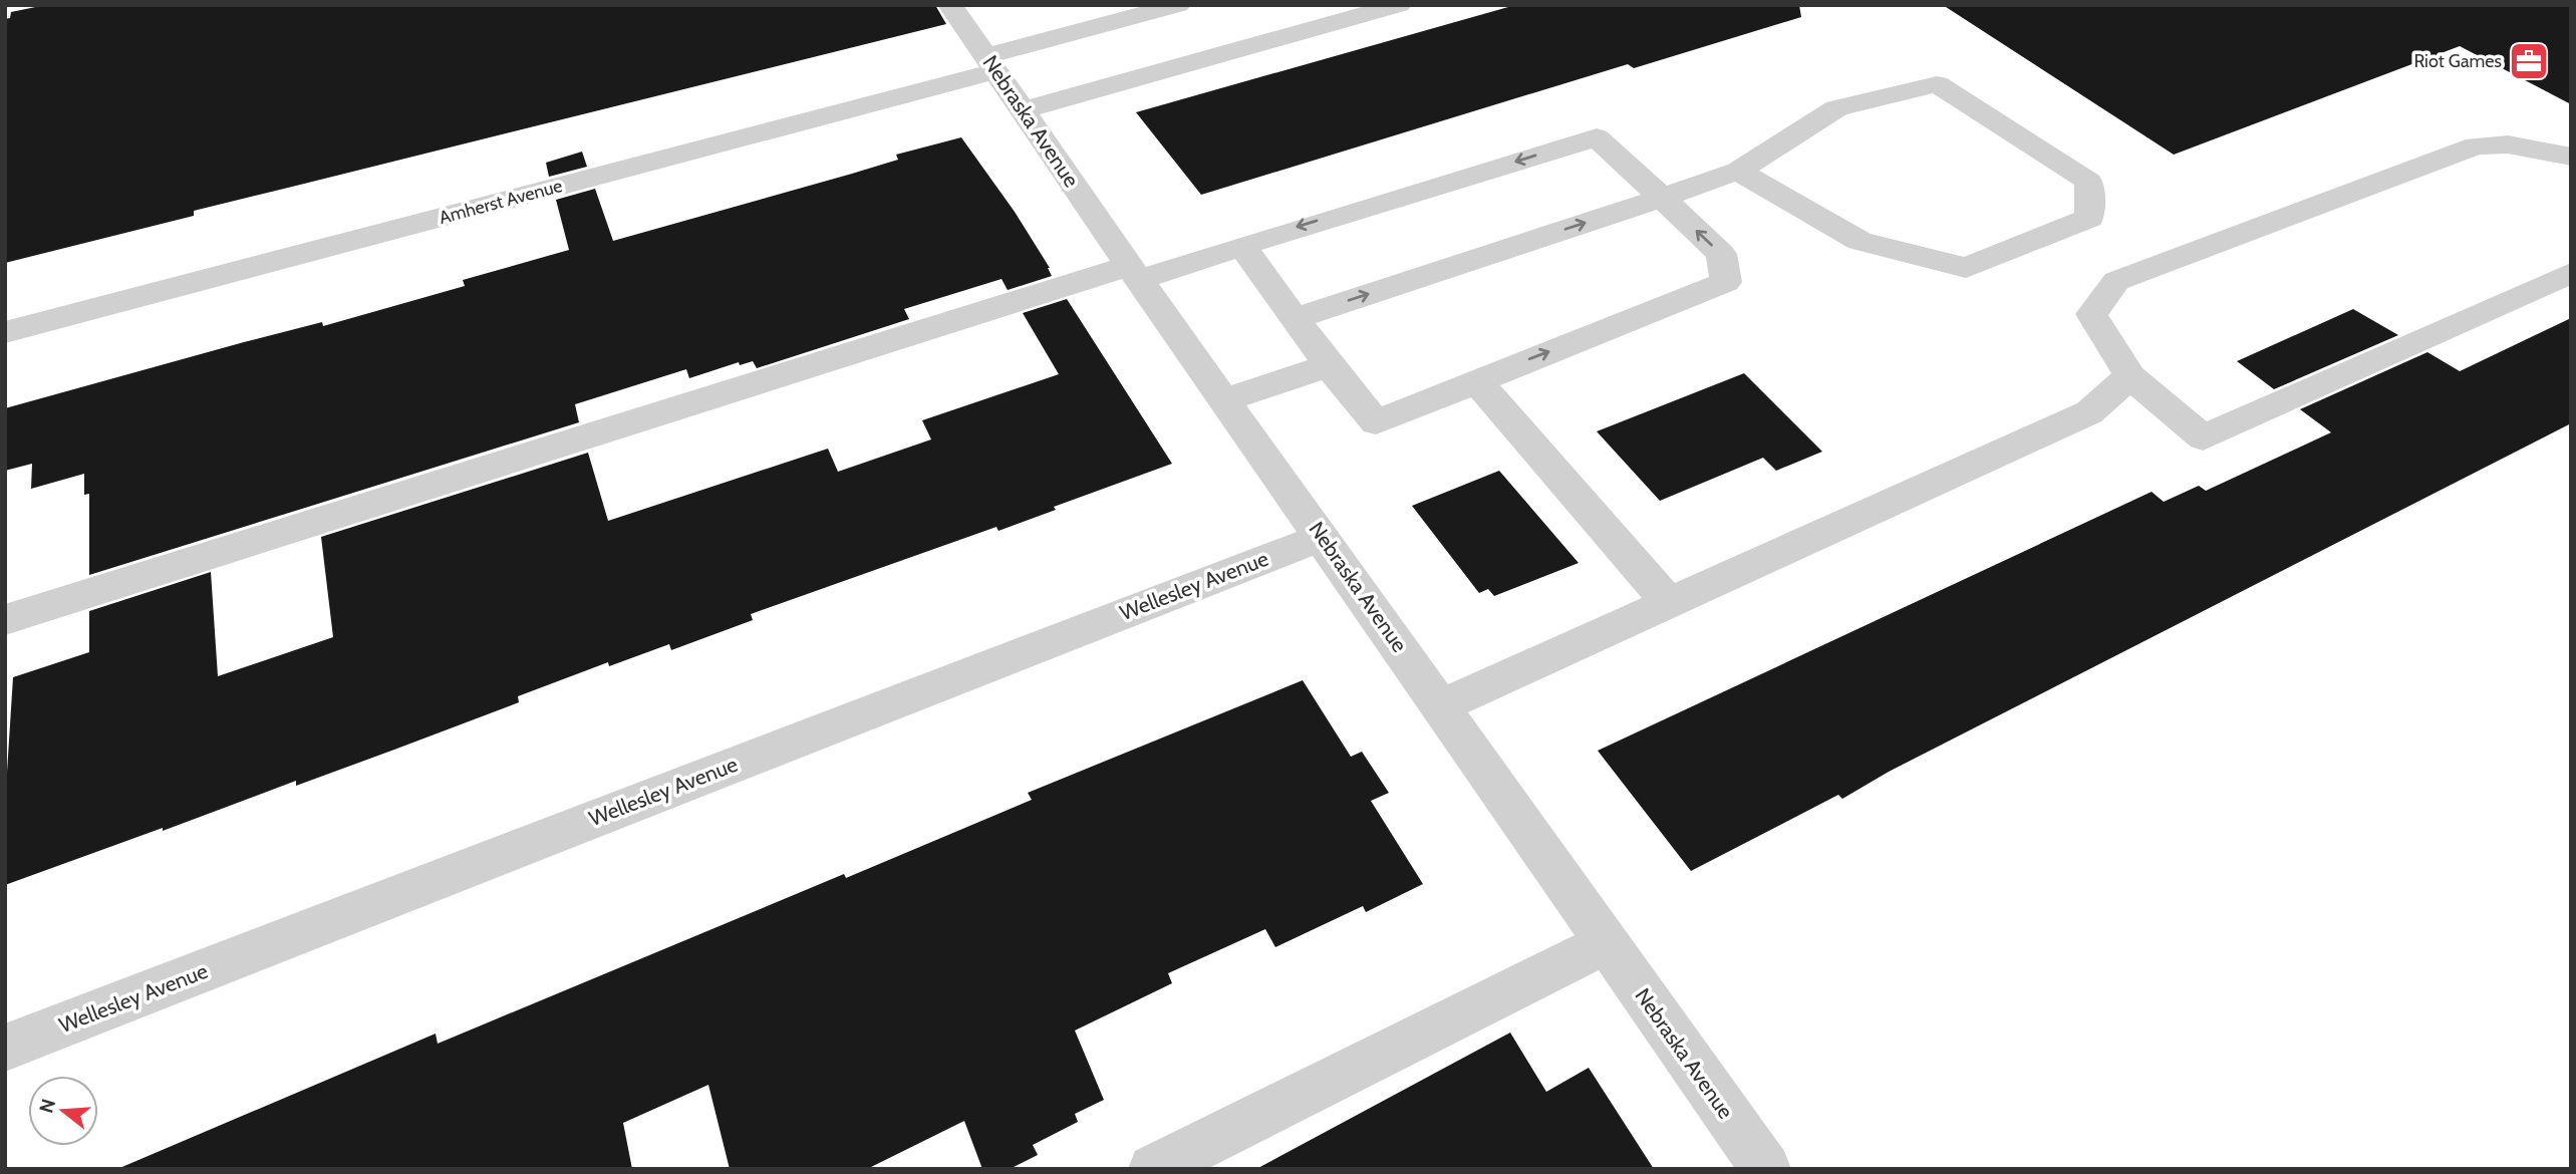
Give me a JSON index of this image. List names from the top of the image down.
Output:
{
  "streets": {
    "street": ["Nebraska Avenue", "Amherst Avenue", "Wellesley Avenue"]
  },
  "crossings": [
    ["Nebraska Avenue", "Amherst Avenue"],
    ["Nebraska Avenue", "Wellesley Avenue"]
  ],
  "places": {
    "office": ["Riot Games"]
  },
  "north": "left"
}
